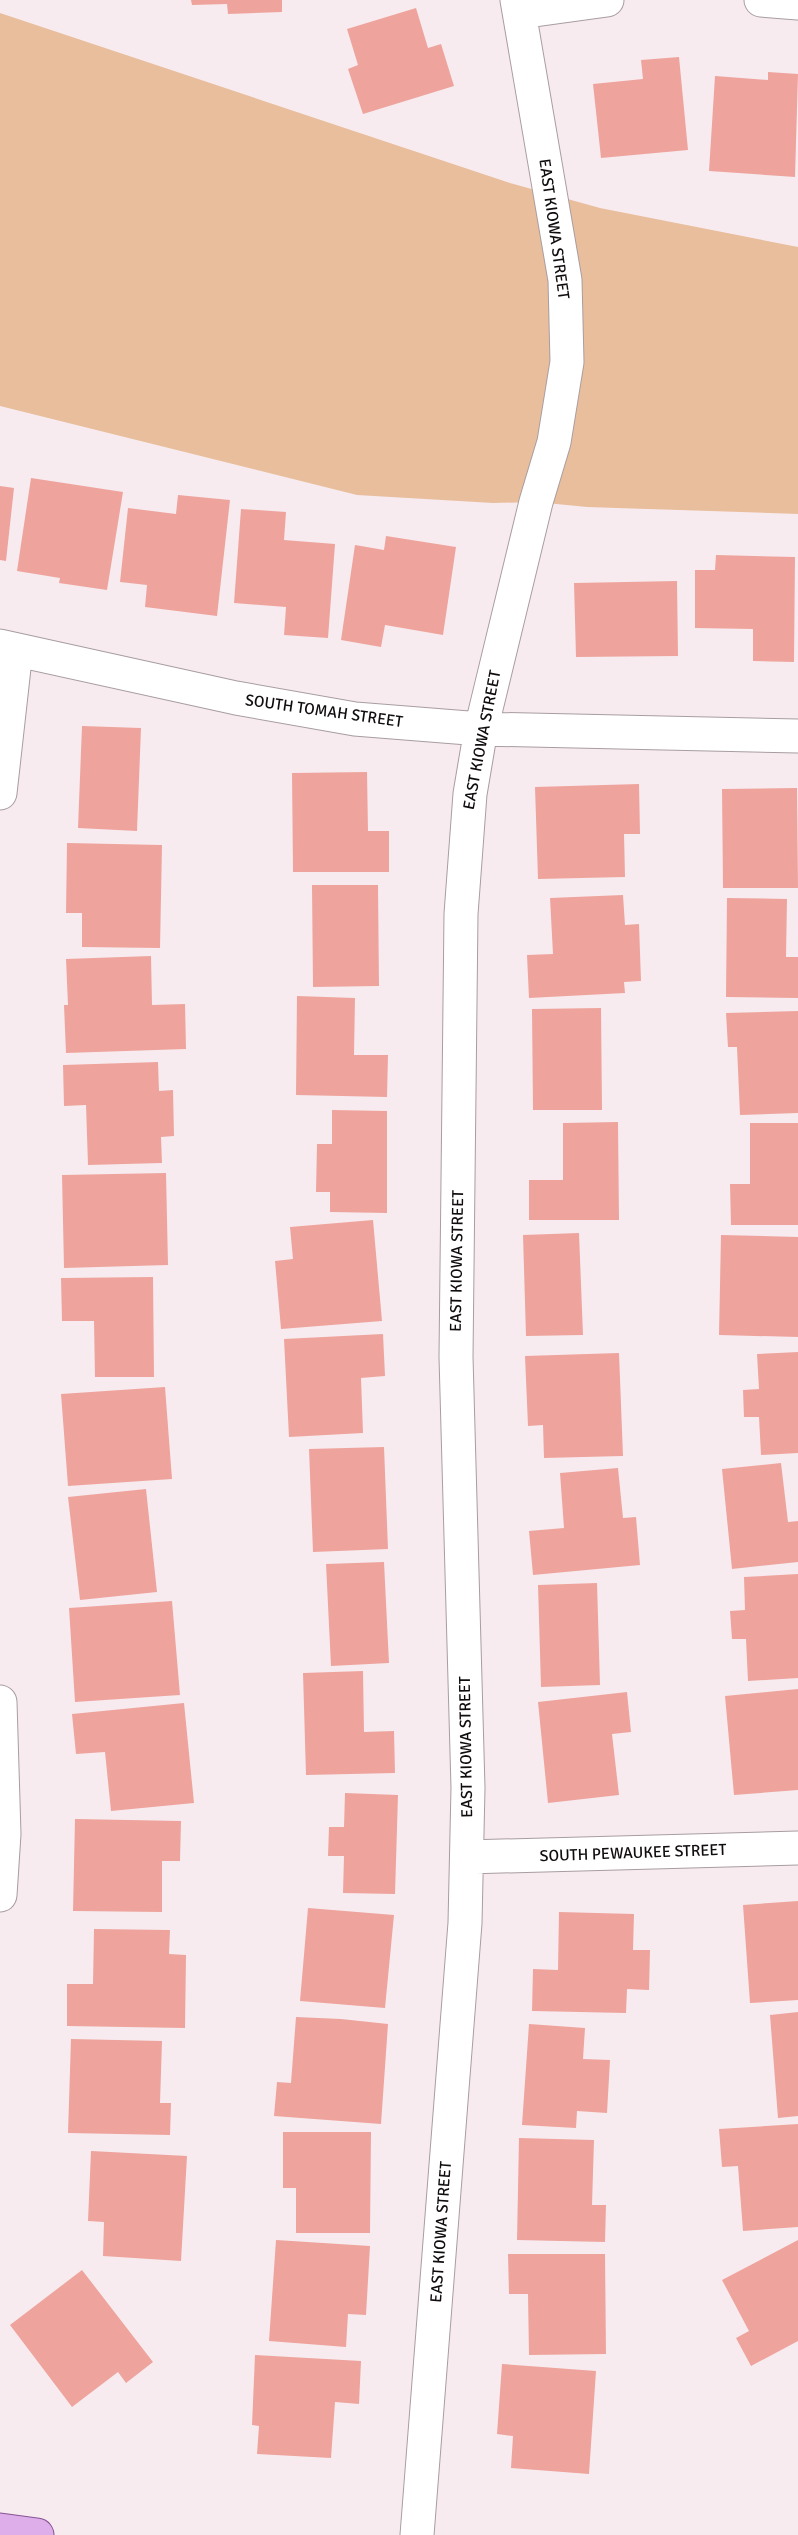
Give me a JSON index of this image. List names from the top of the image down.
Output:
{
  "streets": {
    "street": ["EAST KIOWA STREET", "SOUTH TOMAH STREET", "SOUTH PEWAUKEE STREET"]
  },
  "crossings": [
    ["EAST KIOWA STREET", "SOUTH TOMAH STREET"],
    ["EAST KIOWA STREET", "SOUTH PEWAUKEE STREET"]
  ]
}
